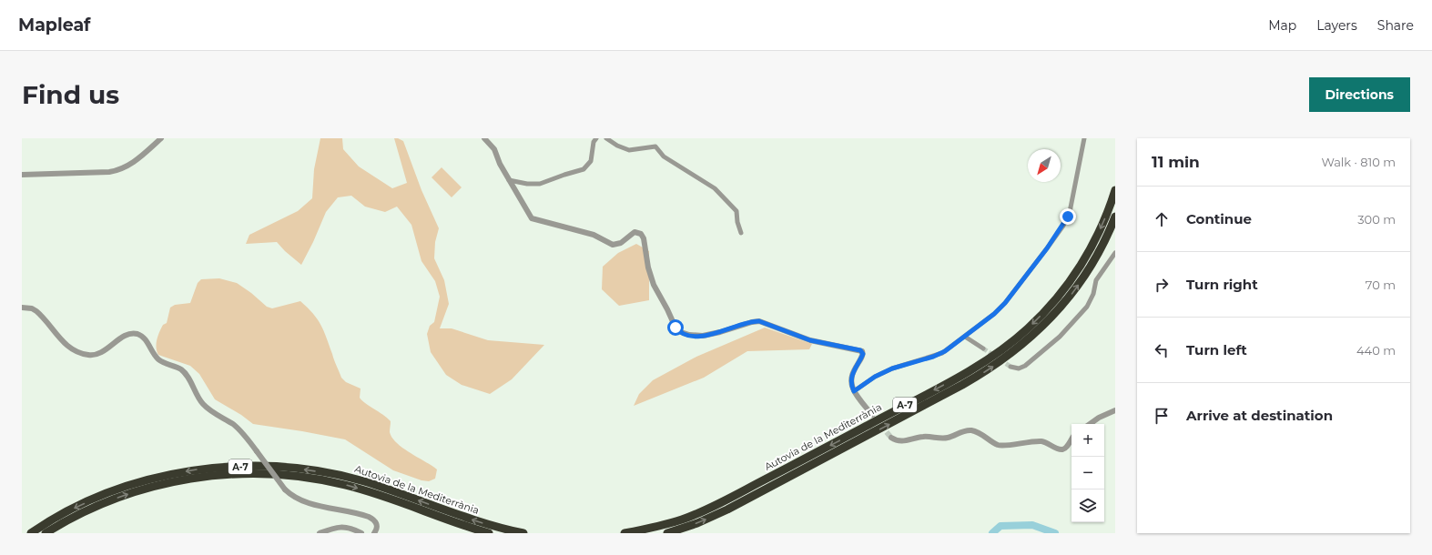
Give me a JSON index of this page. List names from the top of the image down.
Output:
{
  "streets": {
    "highway": ["A-7", "Autovia de la Mediterrània"]
  },
  "north": "bottom left",
  "page": {
    "header": "Mapleaf",
    "nav": ["Map", "Layers", "Share"],
    "buttons": "Directions",
    "title": "Find us",
    "heading": ["11 min", "Walk · 810 m"],
    "list": [
      ["Continue", "300 m"],
      ["Turn right", "70 m"],
      ["Turn left", "440 m"],
      "Arrive at destination"
    ],
    "map_buttons": ["+", "−"]
  }
}
